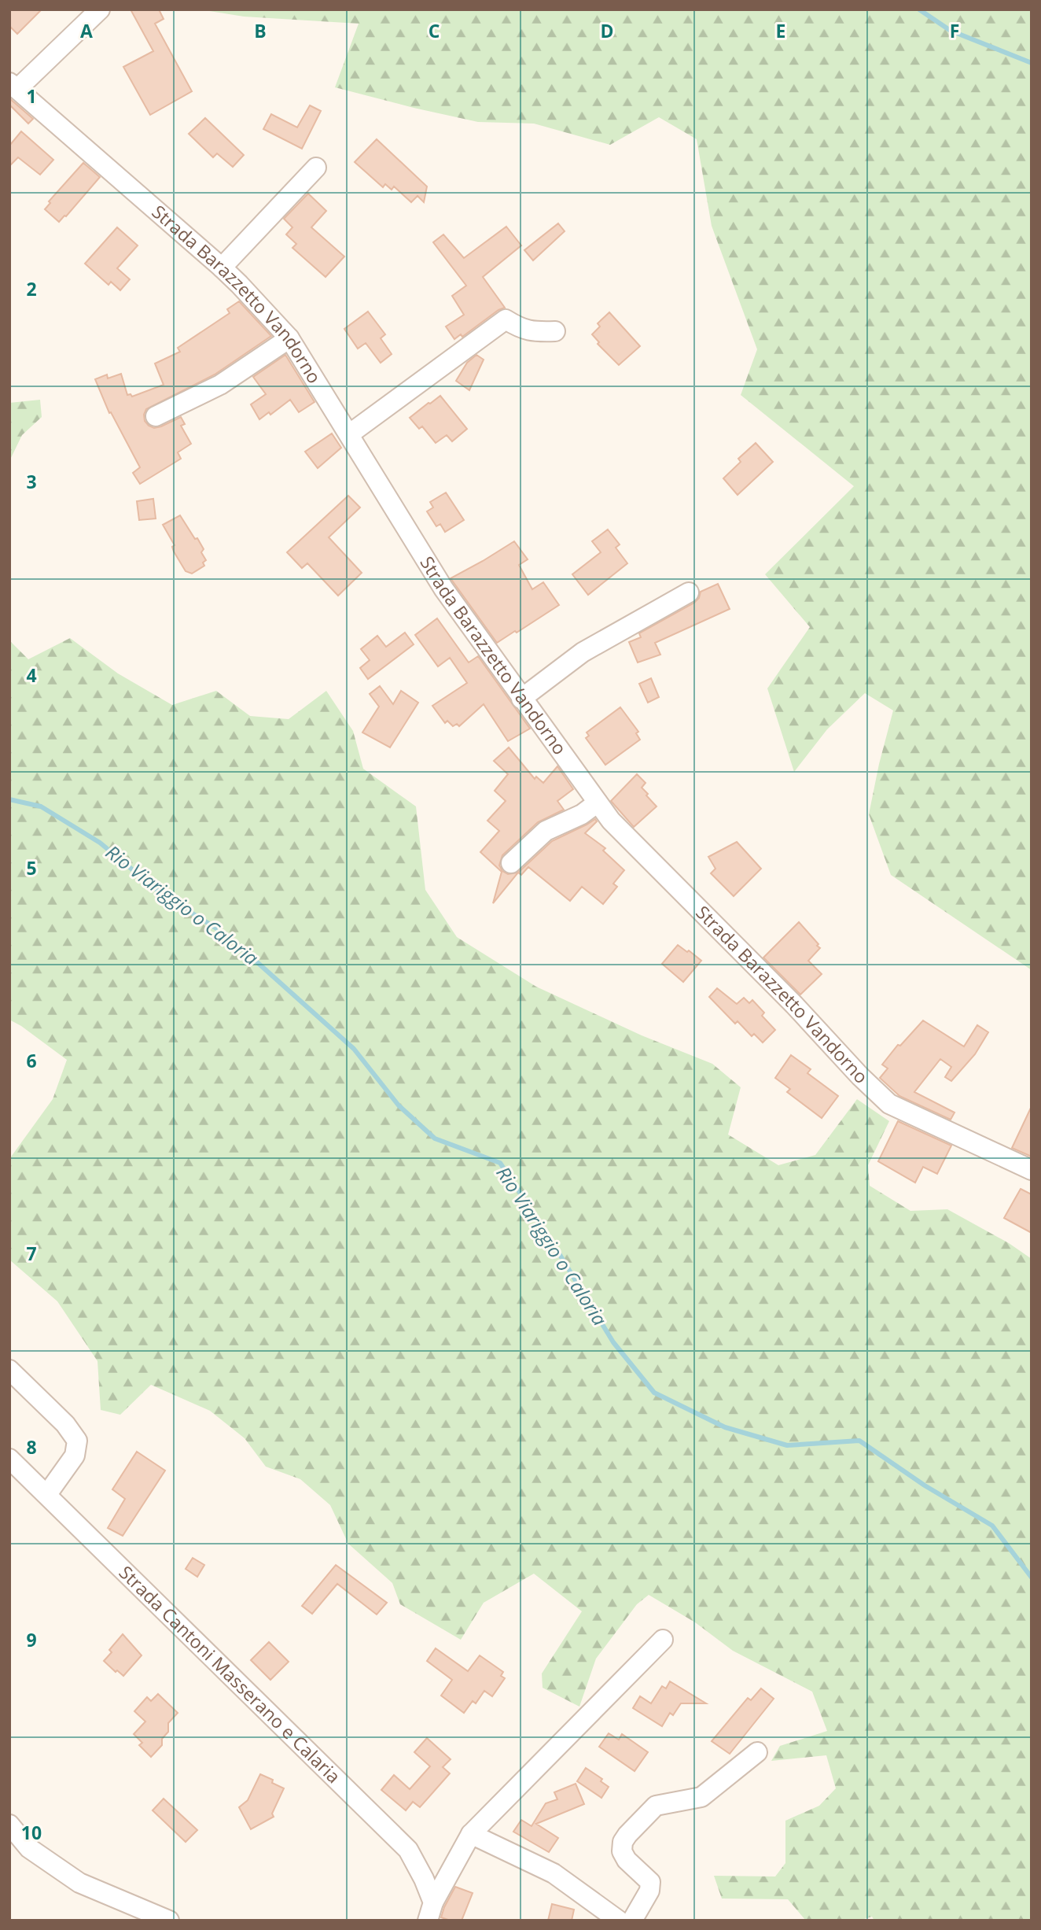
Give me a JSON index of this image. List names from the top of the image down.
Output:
{
  "streets": {
    "street": ["Strada Barazzetto Vandorno", "Strada Cantoni Masserano e Calaria"]
  },
  "water": ["Rio Viariggio o Caloria"],
  "grid": {
    "columns": [
      "A",
      "B",
      "C",
      "D",
      "E",
      "F"
    ],
    "rows": [
      "1",
      "2",
      "3",
      "4",
      "5",
      "6",
      "7",
      "8",
      "9",
      "10"
    ]
  }
}
